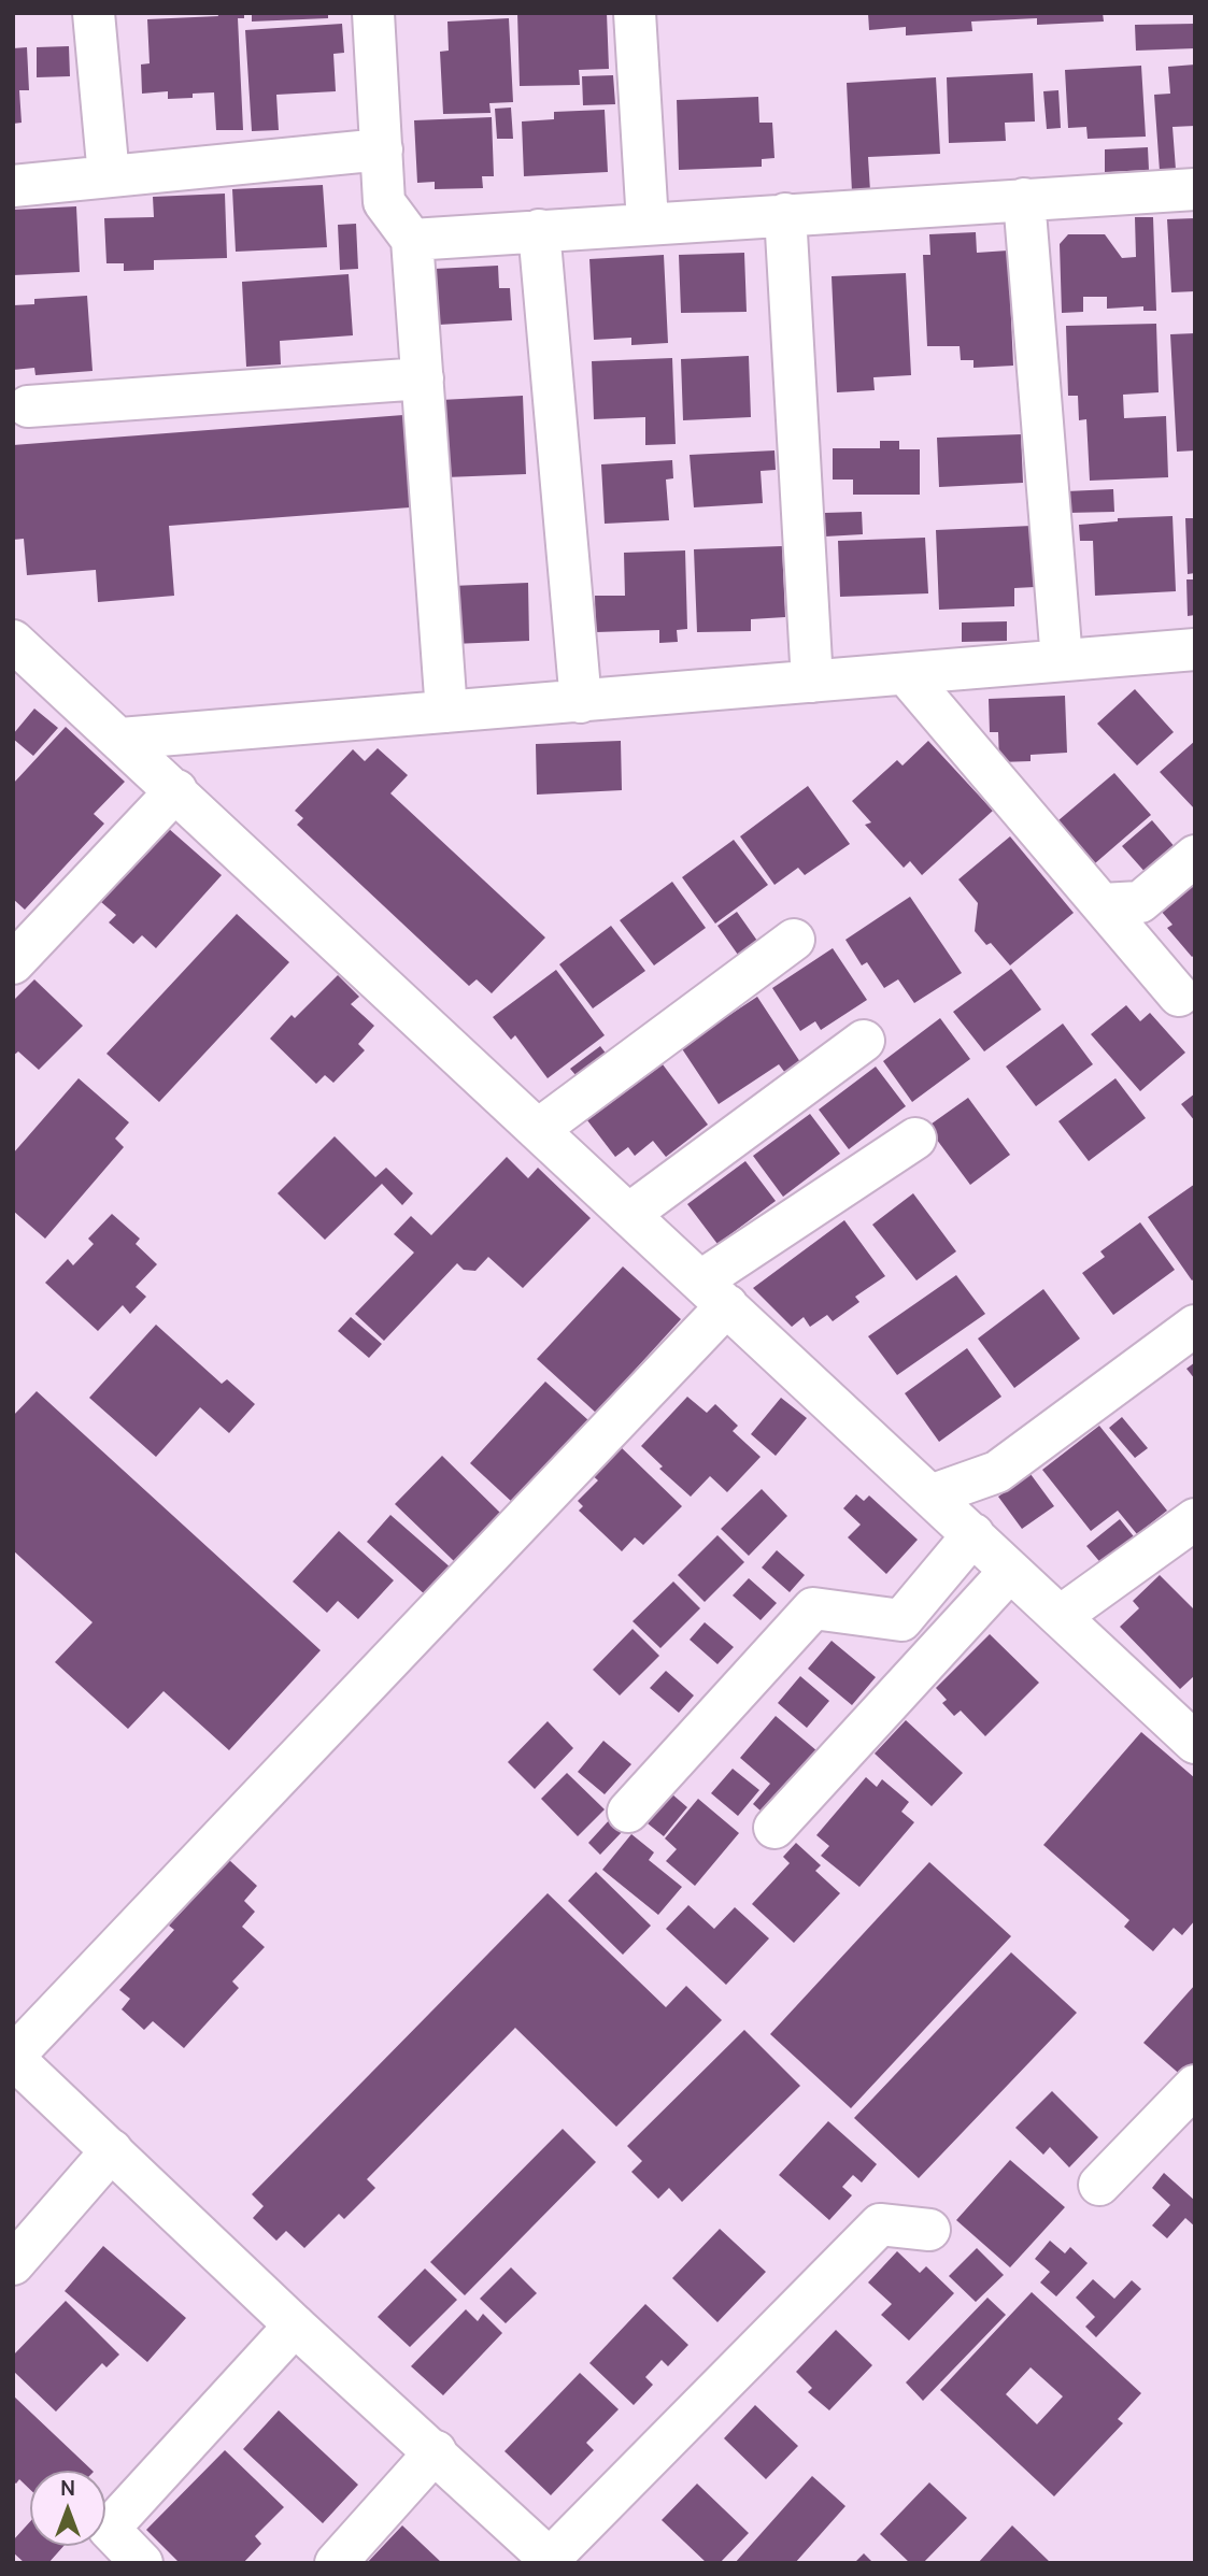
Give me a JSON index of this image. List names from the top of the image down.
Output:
{
  "north": "top"
}
